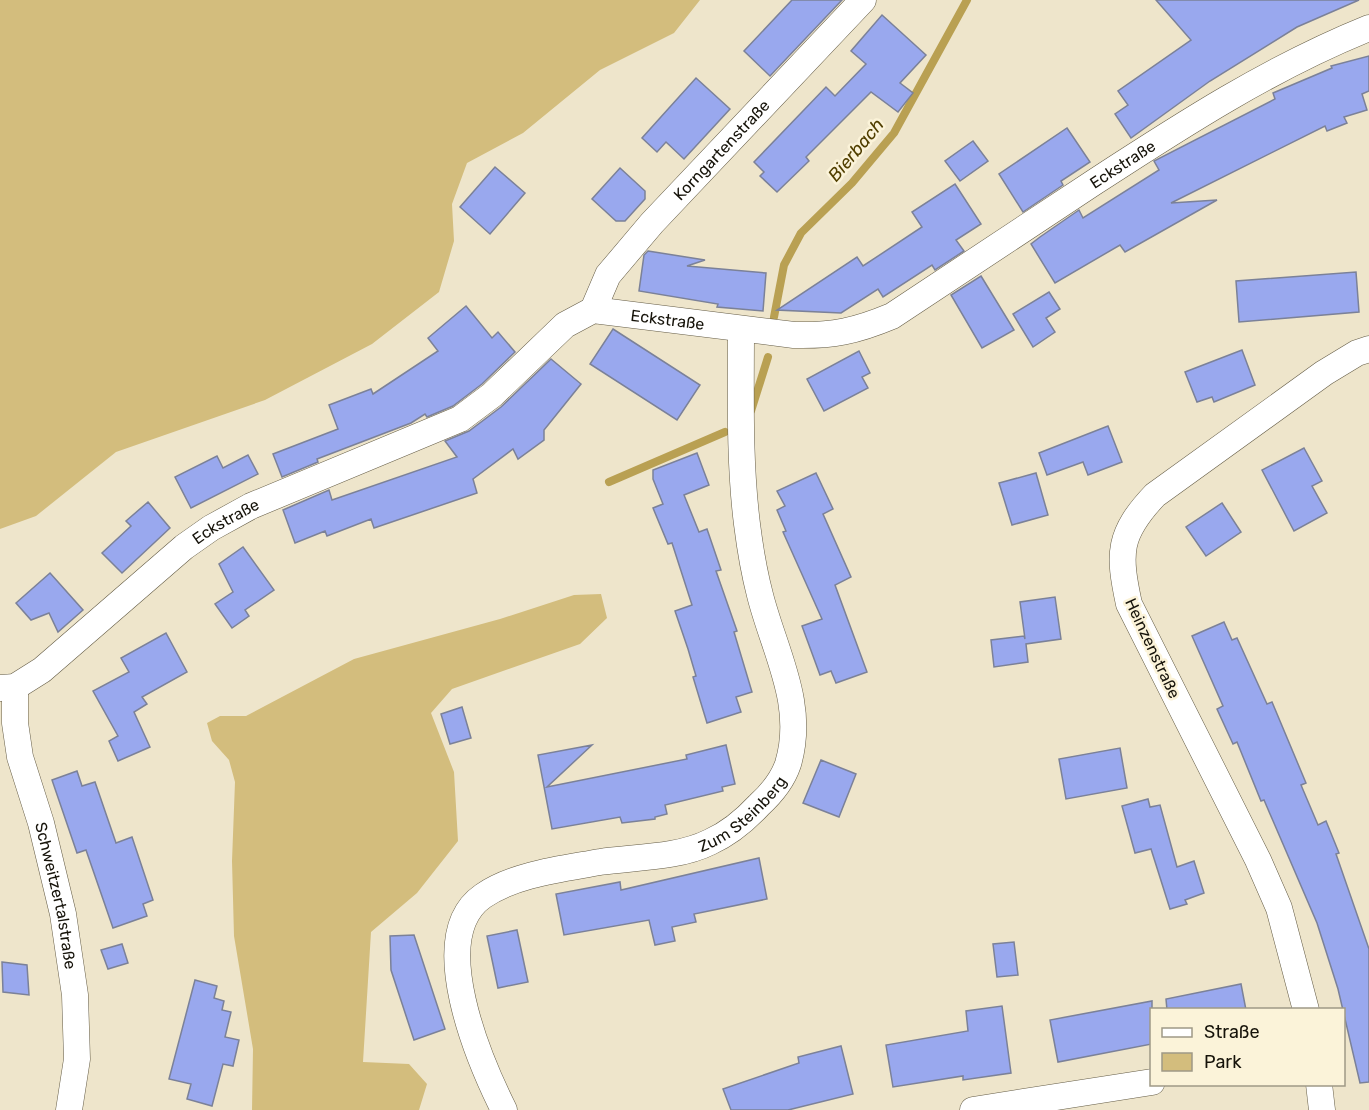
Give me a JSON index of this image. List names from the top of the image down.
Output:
{
  "streets": {
    "street": [
      "Korngartenstraße",
      "Eckstraße",
      "Heinzenstraße",
      "Zum Steinberg",
      "Schweitzertalstraße"
    ]
  },
  "crossings": [
    ["Korngartenstraße", "Eckstraße"],
    ["Eckstraße", "Zum Steinberg"],
    ["Eckstraße", "Schweitzertalstraße"]
  ],
  "water": ["Bierbach"],
  "legend": ["Straße", "Park"]
}
